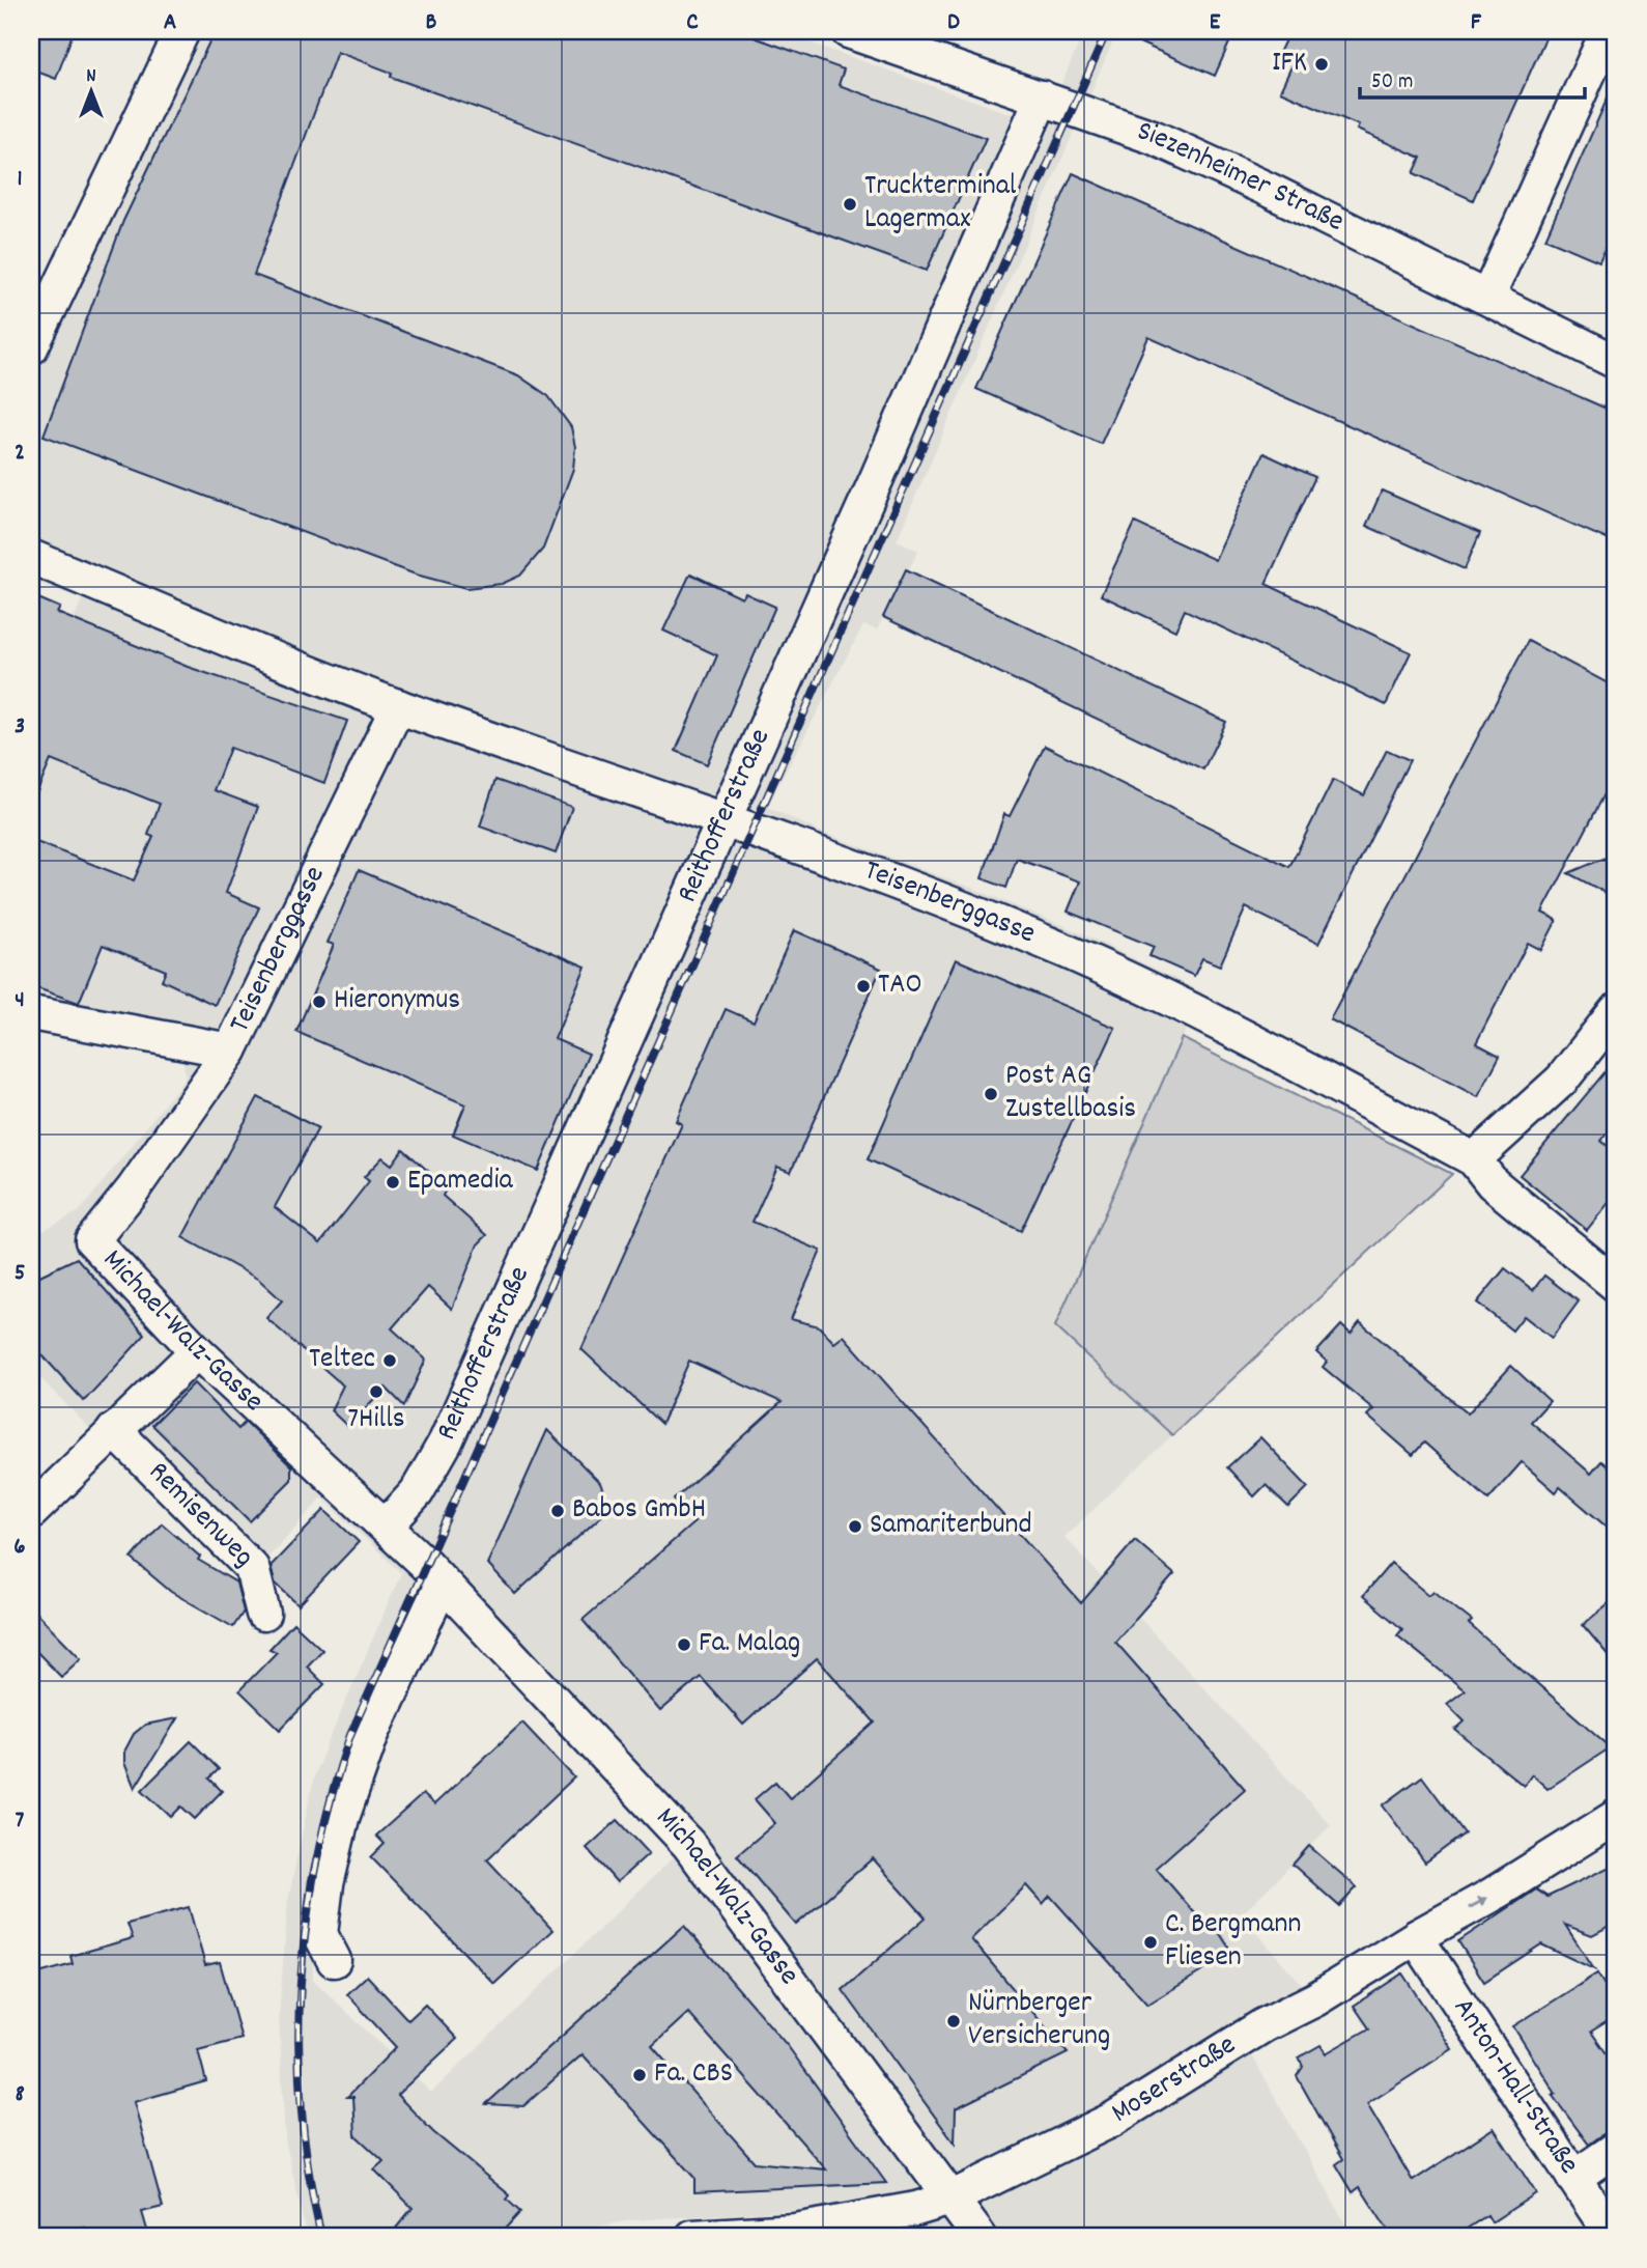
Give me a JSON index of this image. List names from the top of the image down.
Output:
{
  "streets": {
    "street": [
      "Siezenheimer Straße",
      "Reithofferstraße",
      "Teisenberggasse",
      "Michael-Walz-Gasse",
      "Remisenweg",
      "Moserstraße",
      "Anton-Hall-Straße"
    ]
  },
  "crossings": [
    ["Siezenheimer Straße", "Reithofferstraße"],
    ["Reithofferstraße", "Teisenberggasse"],
    ["Reithofferstraße", "Michael-Walz-Gasse"],
    ["Teisenberggasse", "Michael-Walz-Gasse"],
    ["Michael-Walz-Gasse", "Moserstraße"],
    ["Moserstraße", "Anton-Hall-Straße"]
  ],
  "places": [
    "IFK",
    "Truckterminal Lagermax",
    "TAO",
    "Hieronymus",
    "Post AG Zustellbasis",
    "Epamedia",
    "Teltec",
    "7Hills",
    "Babos GmbH",
    "Samariterbund",
    "Fa. Malag",
    "C. Bergmann Fliesen",
    "Nürnberger Versicherung",
    "Fa. CBS"
  ],
  "scale_bar": "50 m",
  "north": "top",
  "grid": {
    "columns": [
      "A",
      "B",
      "C",
      "D",
      "E",
      "F"
    ],
    "rows": [
      "1",
      "2",
      "3",
      "4",
      "5",
      "6",
      "7",
      "8"
    ]
  }
}
